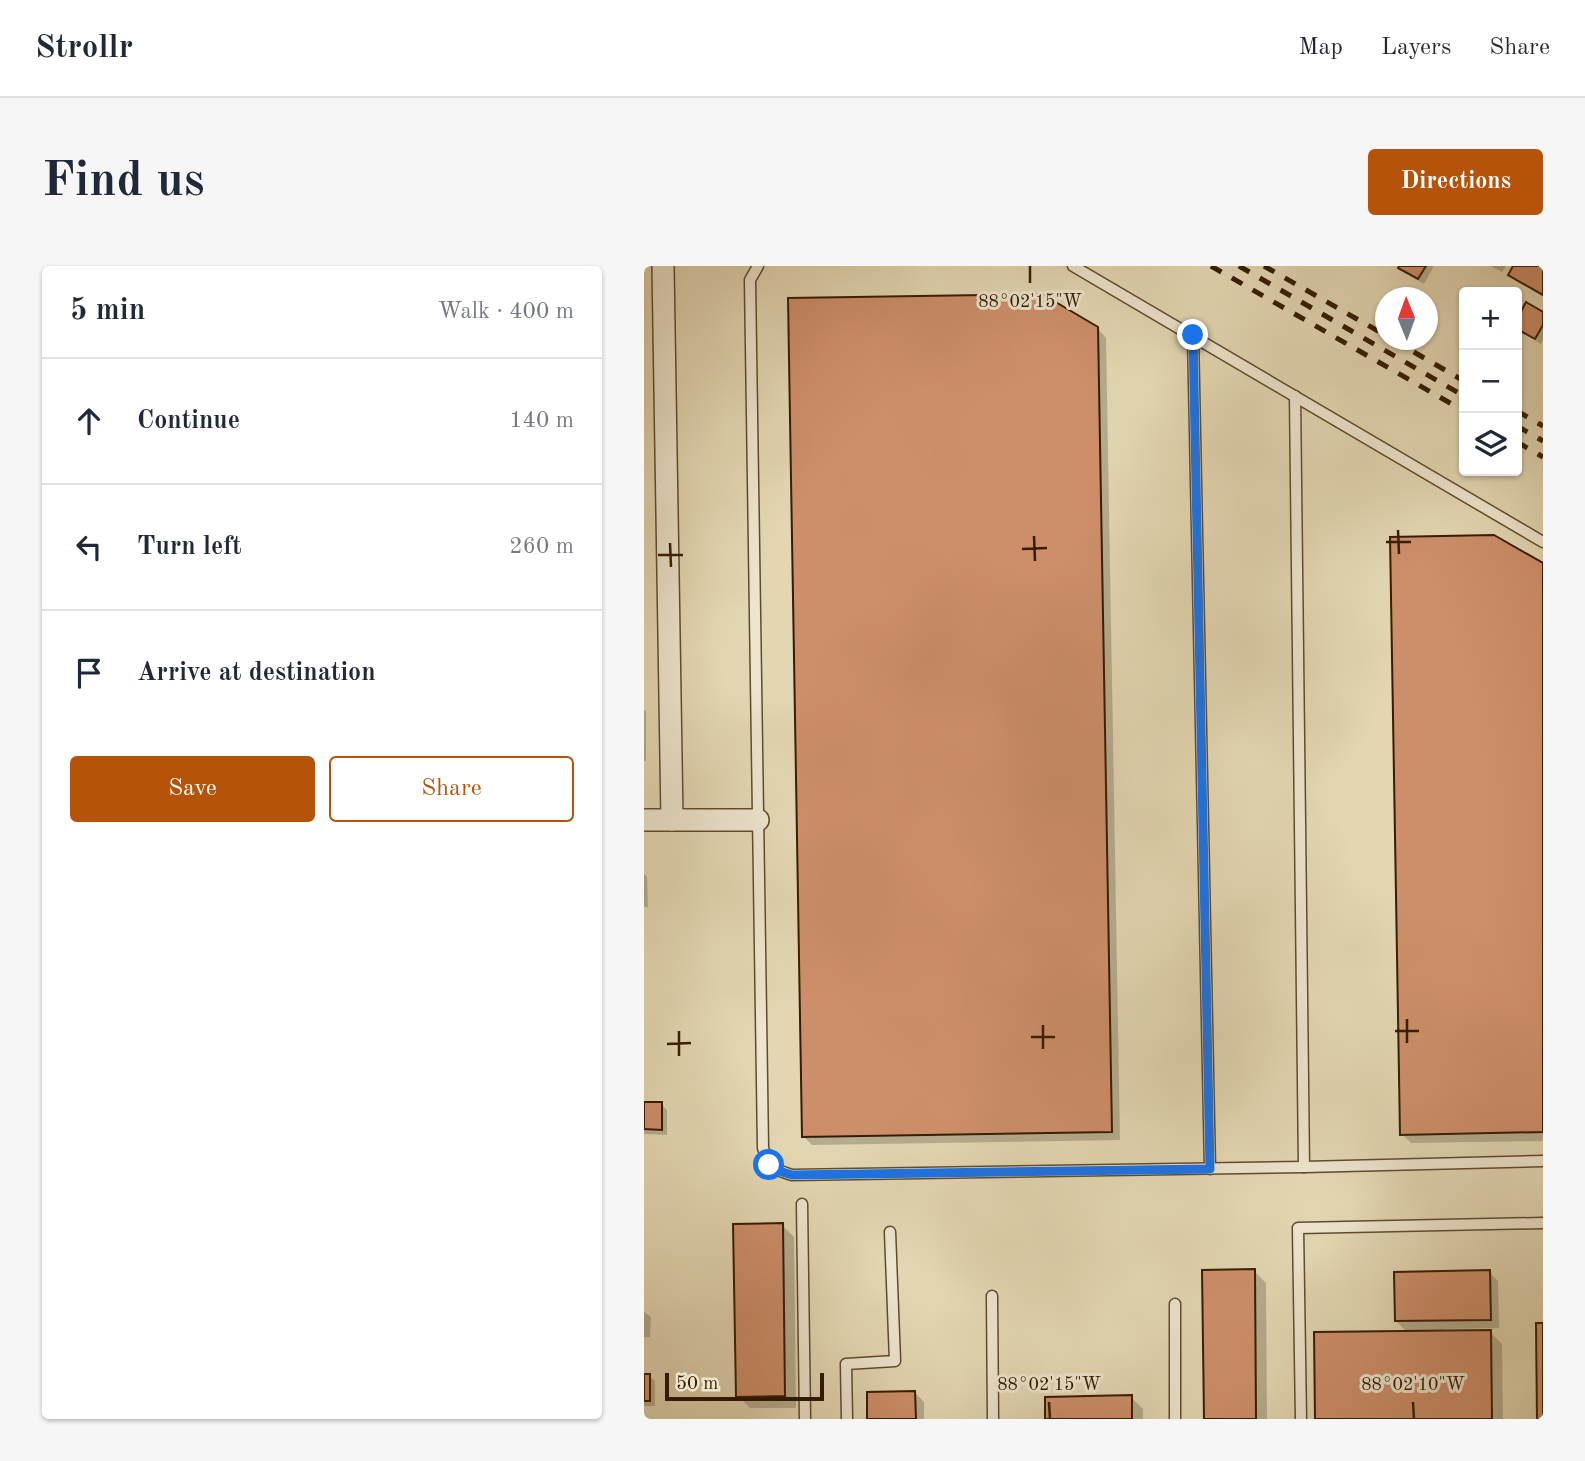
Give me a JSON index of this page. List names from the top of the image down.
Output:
{
  "scale_bar": "50 m",
  "north": "top",
  "page": {
    "header": "Strollr",
    "nav": ["Map", "Layers", "Share"],
    "buttons": [
      "Directions",
      ["Save", "Share"]
    ],
    "title": "Find us",
    "heading": ["5 min", "Walk · 400 m"],
    "map_buttons": ["+", "−"],
    "list": [
      ["Continue", "140 m"],
      ["Turn left", "260 m"],
      "Arrive at destination"
    ],
    "scale": "50 m"
  },
  "coordinates": ["88°02'15\"W", "88°02'10\"W"]
}
